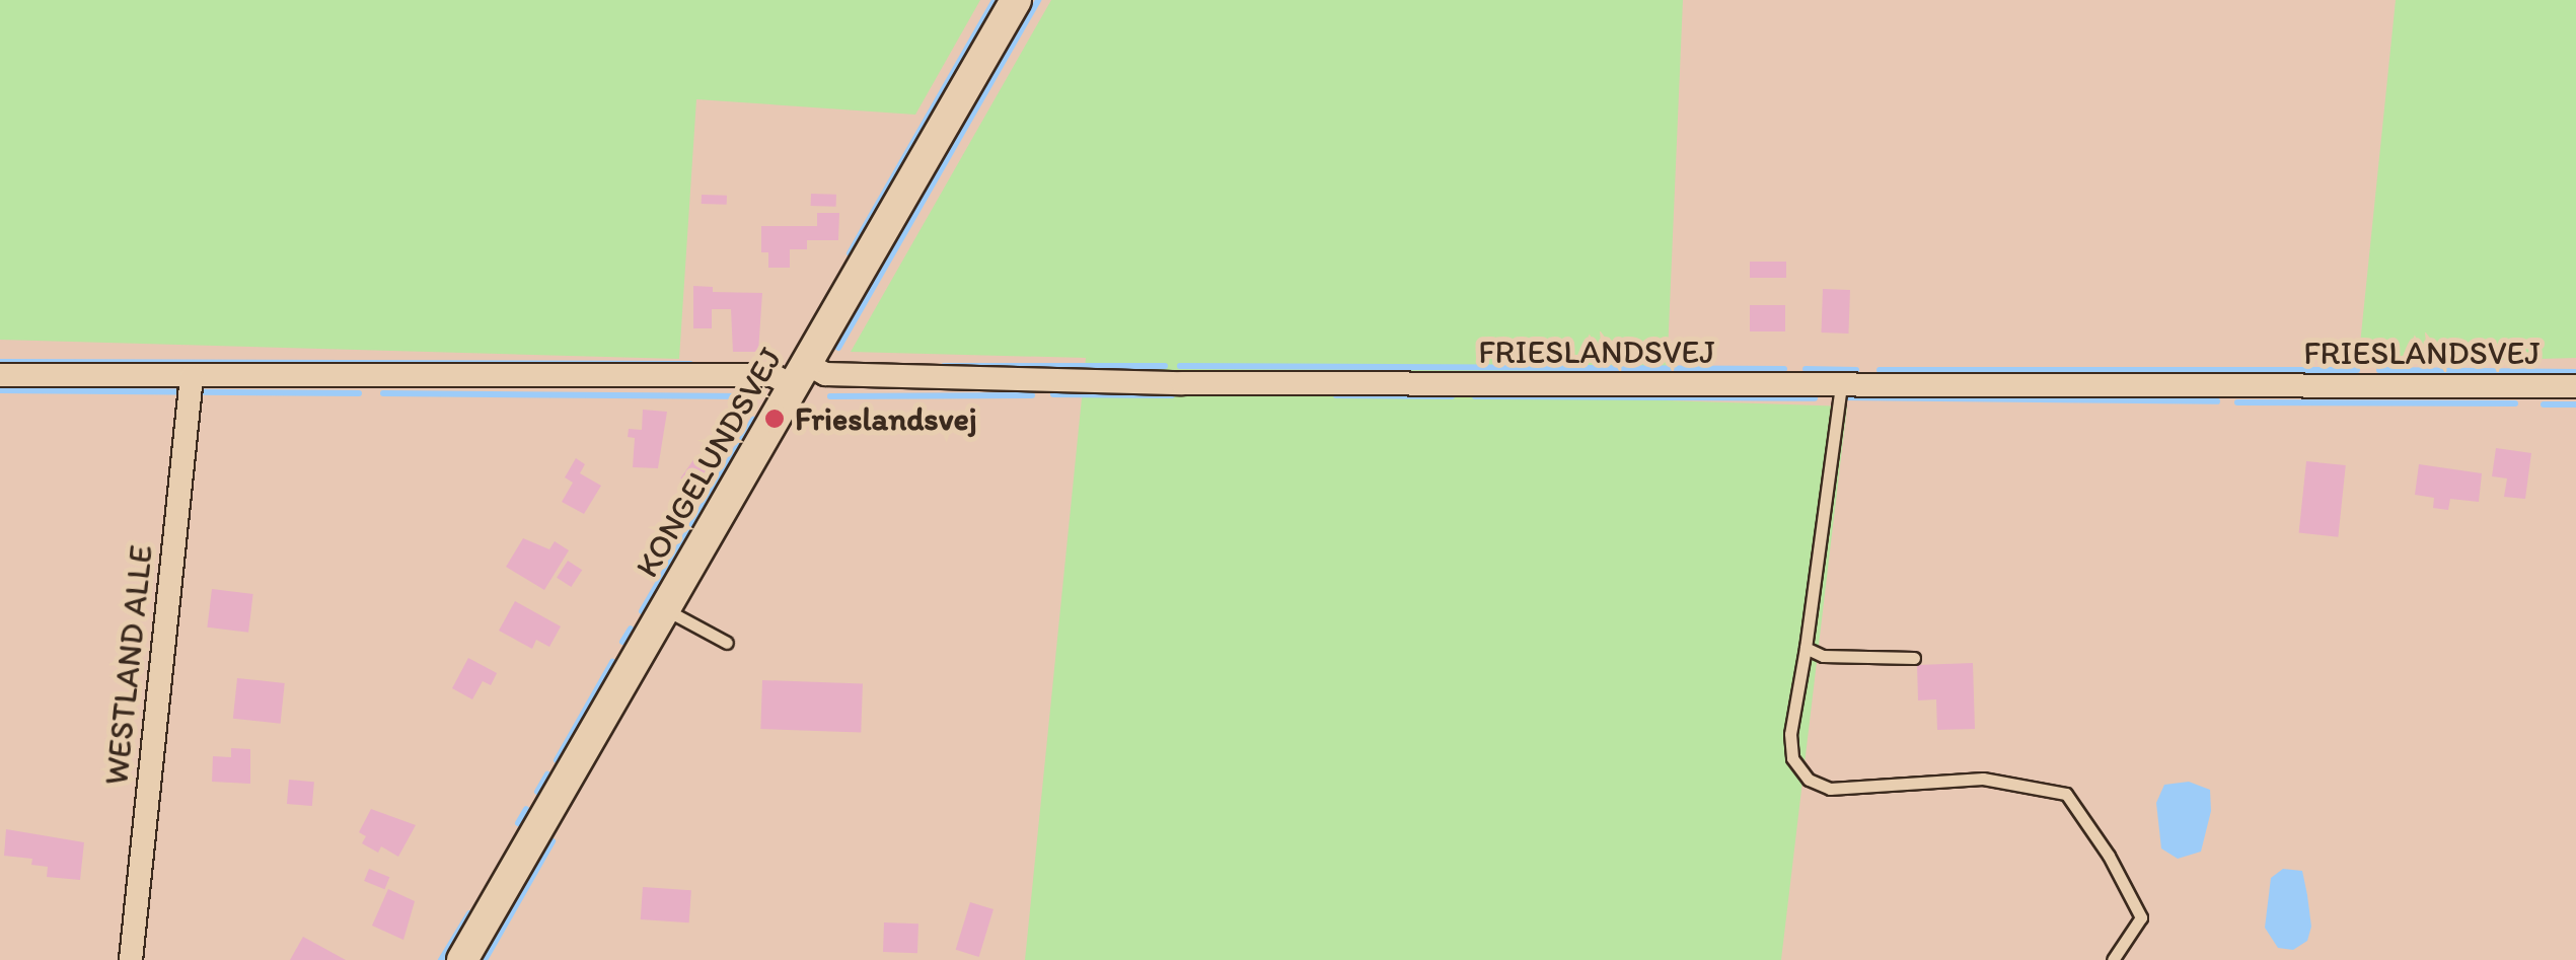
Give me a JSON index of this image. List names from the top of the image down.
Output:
{
  "streets": {
    "street": ["FRIESLANDSVEJ", "KONGELUNDSVEJ", "WESTLAND ALLE"]
  },
  "crossings": [
    ["FRIESLANDSVEJ", "KONGELUNDSVEJ"],
    ["FRIESLANDSVEJ", "WESTLAND ALLE"]
  ],
  "places": ["Frieslandsvej"]
}
